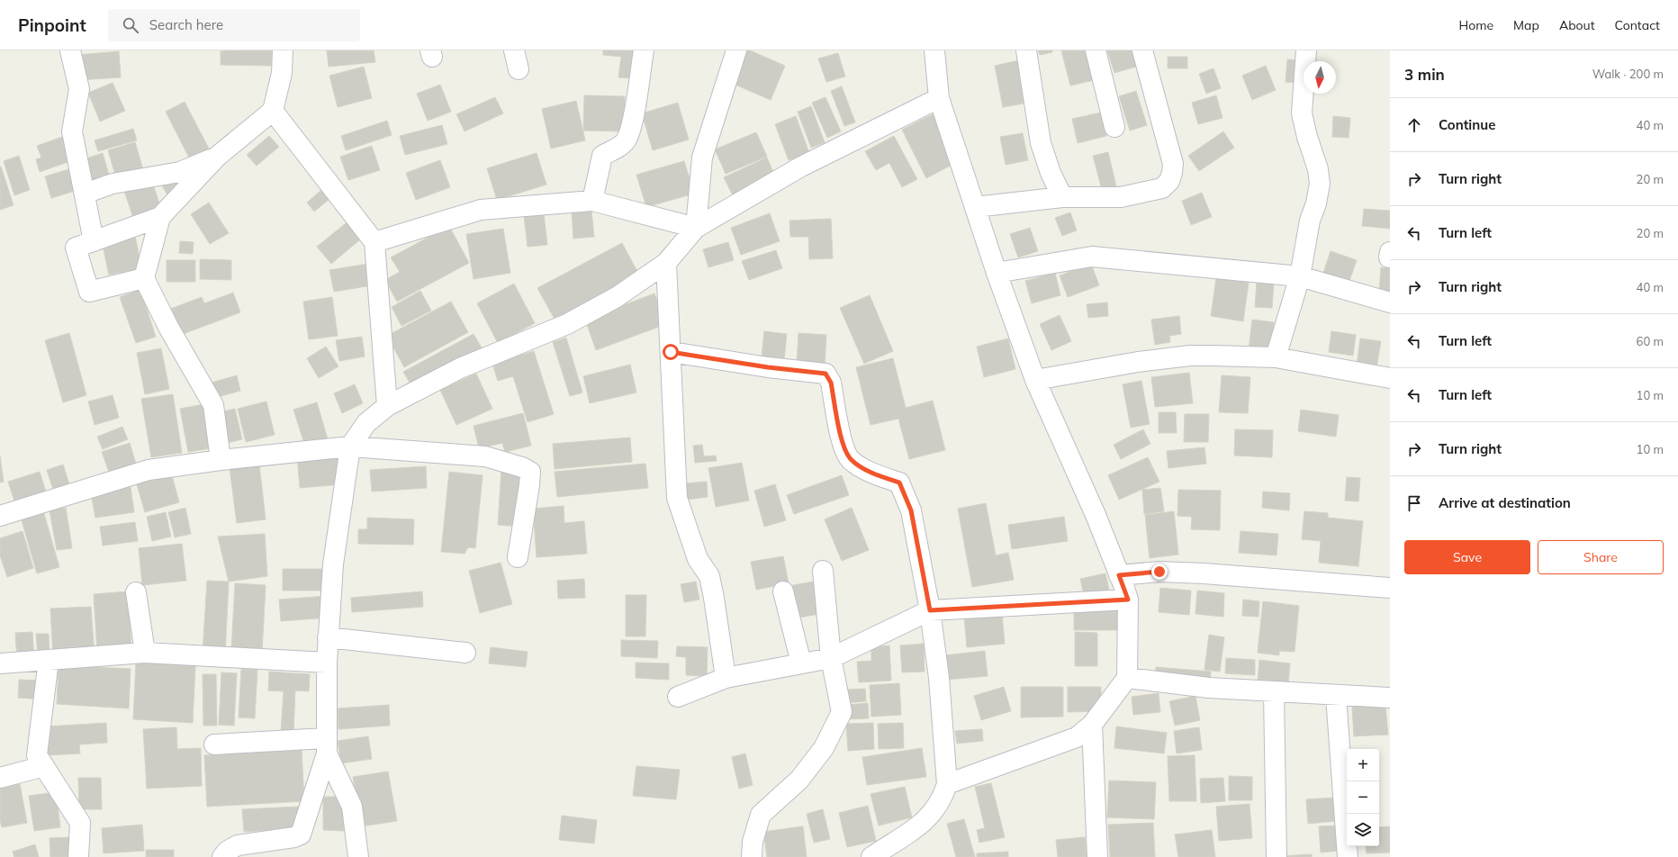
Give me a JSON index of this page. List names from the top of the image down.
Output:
{
  "north": "bottom",
  "page": {
    "header": "Pinpoint",
    "search": "Search here",
    "nav": [
      "Home",
      "Map",
      "About",
      "Contact"
    ],
    "heading": ["3 min", "Walk · 200 m"],
    "list": [
      ["Continue", "40 m"],
      ["Turn right", "20 m"],
      ["Turn left", "20 m"],
      ["Turn right", "40 m"],
      ["Turn left", "60 m"],
      ["Turn left", "10 m"],
      ["Turn right", "10 m"],
      "Arrive at destination"
    ],
    "buttons": ["Save", "Share"],
    "map_buttons": ["+", "−"]
  }
}
